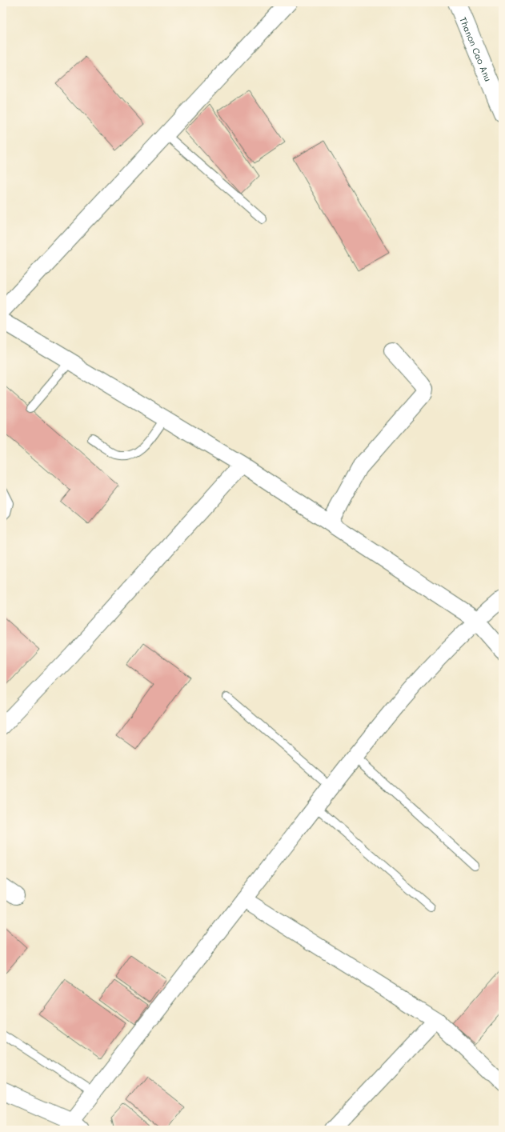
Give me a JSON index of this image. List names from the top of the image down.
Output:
{
  "streets": {
    "main road": ["Thanon Cao Anu"]
  }
}
